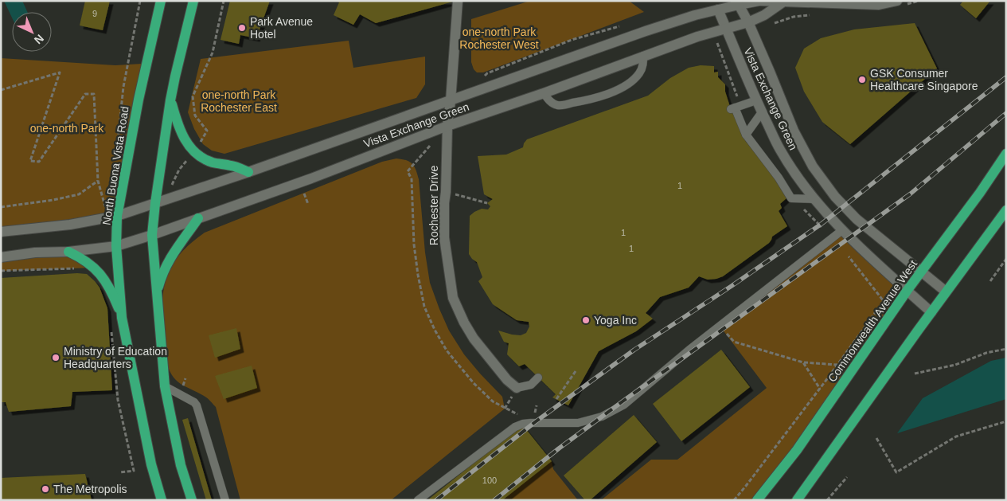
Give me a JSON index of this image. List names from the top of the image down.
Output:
{
  "streets": {
    "main road": ["North Buona Vista Road", "Commonwealth Avenue West"],
    "street": ["Vista Exchange Green", "Rochester Drive"]
  },
  "crossings": [
    ["Vista Exchange Green", "North Buona Vista Road"],
    ["Vista Exchange Green", "Rochester Drive"],
    ["Vista Exchange Green", "Commonwealth Avenue West"]
  ],
  "parks": ["one-north Park Rochester West", "one-north Park Rochester East", "one-north Park"],
  "places": [
    "Park Avenue Hotel",
    "GSK Consumer Healthcare Singapore",
    "Yoga Inc",
    "Ministry of Education Headquarters",
    "The Metropolis"
  ],
  "house_numbers": [
    "9",
    "1",
    "1",
    "1",
    "100"
  ],
  "north": "bottom right"
}
